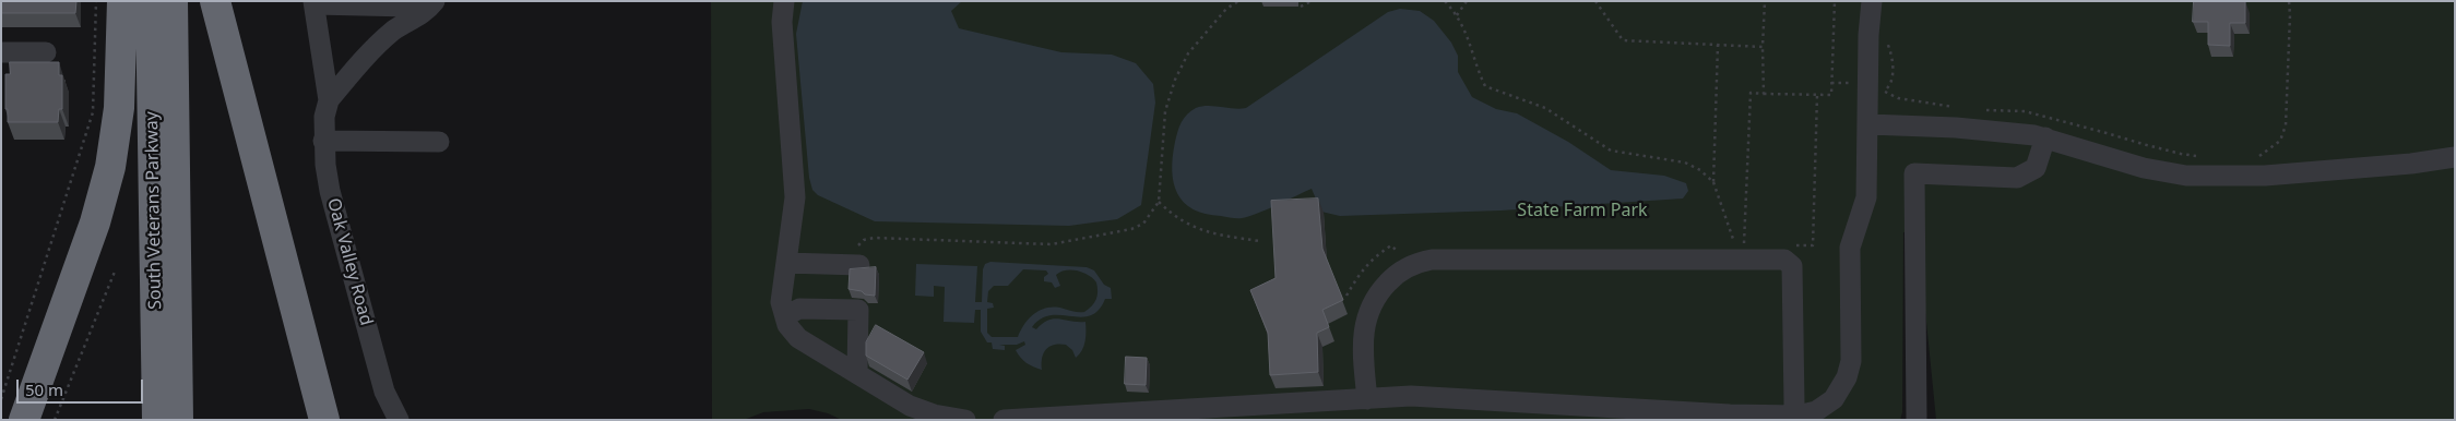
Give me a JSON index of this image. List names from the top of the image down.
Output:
{
  "streets": {
    "highway": ["South Veterans Parkway"],
    "street": ["Oak Valley Road"]
  },
  "parks": ["State Farm Park"],
  "scale_bar": "50 m"
}
